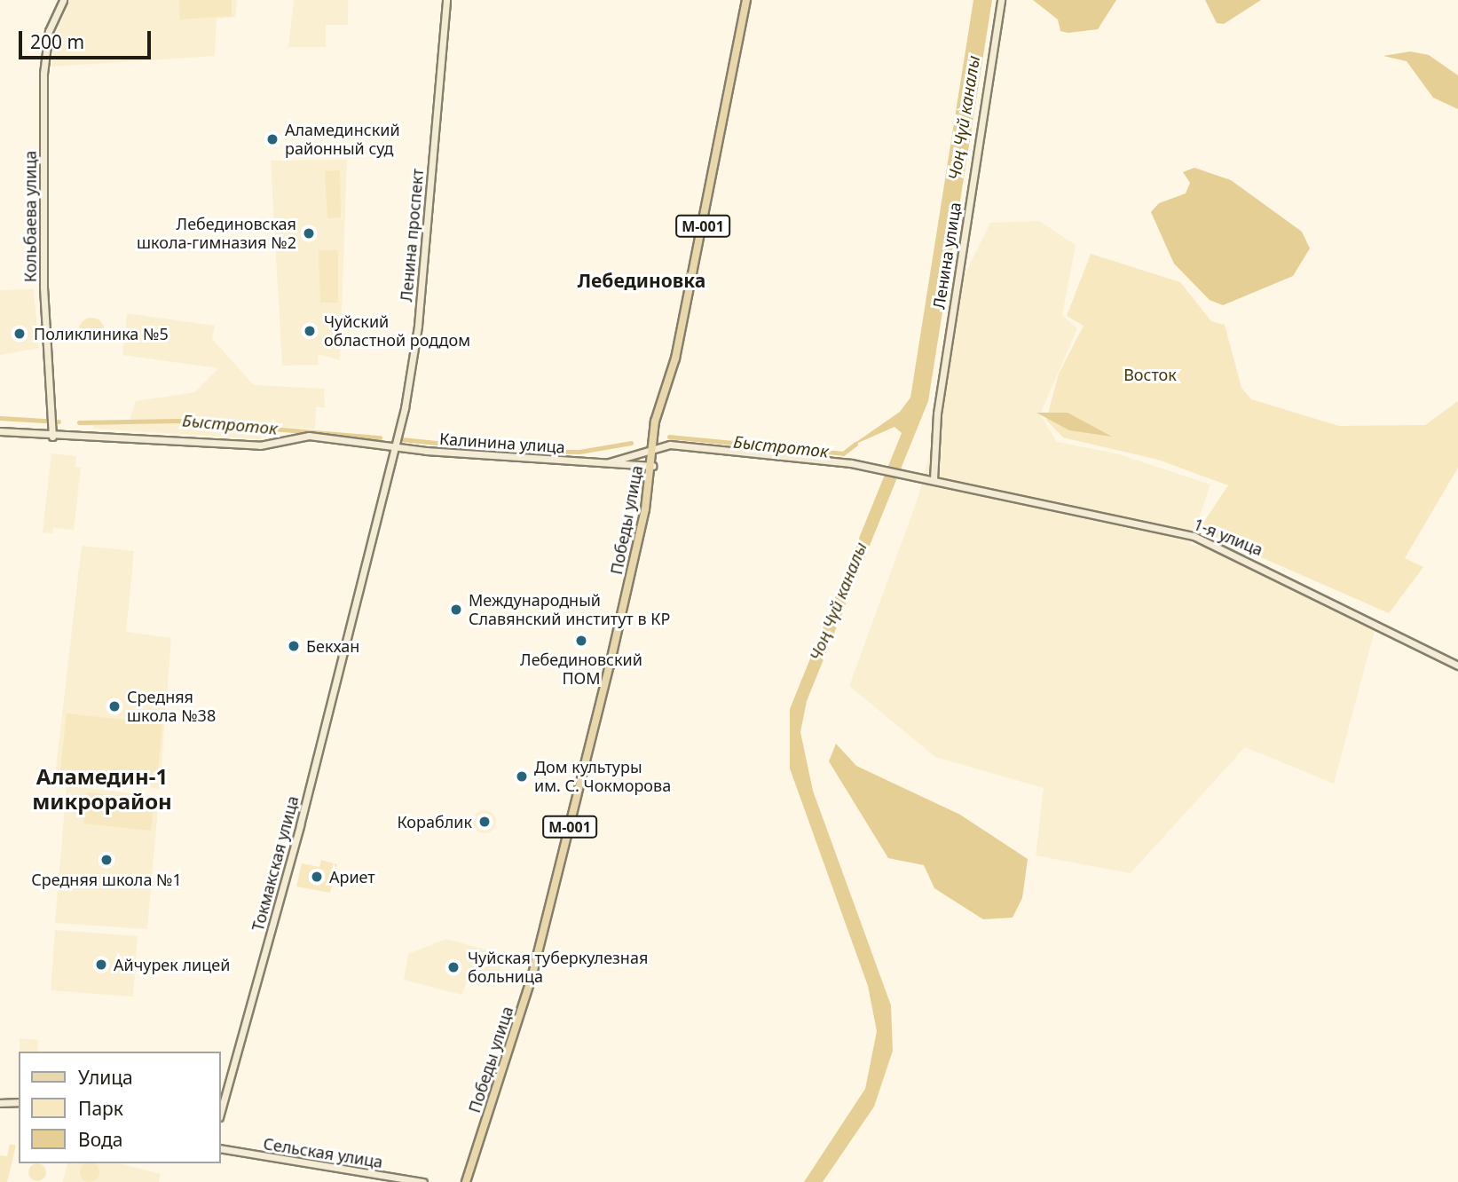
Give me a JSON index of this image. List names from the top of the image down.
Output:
{
  "streets": {
    "main road": [
      "Кольбаева улица",
      "М-001",
      "Ленина проспект",
      "Ленина улица",
      "Калинина улица",
      "Победы улица",
      "1-я улица",
      "Токмакская улица",
      "Сельская улица"
    ]
  },
  "crossings": [
    ["Кольбаева улица", "Калинина улица"],
    ["Ленина проспект", "Калинина улица"],
    ["Ленина проспект", "Токмакская улица"],
    ["Ленина улица", "1-я улица"],
    ["Калинина улица", "Победы улица"],
    ["Калинина улица", "1-я улица"]
  ],
  "districts": ["Лебединовка", "Аламедин-1 микрорайон"],
  "water": ["Чоң Чүй каналы", "Быстроток"],
  "parks": ["Восток"],
  "places": [
    "Аламединский районный суд",
    "Лебединовская школа-гимназия №2",
    "Чуйский областной роддом",
    "Поликлиника №5",
    "Международный Славянский институт в КР",
    "Лебединовский ПОМ",
    "Бекхан",
    "Средняя школа №38",
    "Дом культуры им. С. Чокморова",
    "Кораблик",
    "Средняя школа №1",
    "Ариет",
    "Айчурек лицей",
    "Чуйская туберкулезная больница"
  ],
  "legend": ["Улица", "Парк", "Вода"],
  "scale_bar": "200 m"
}
